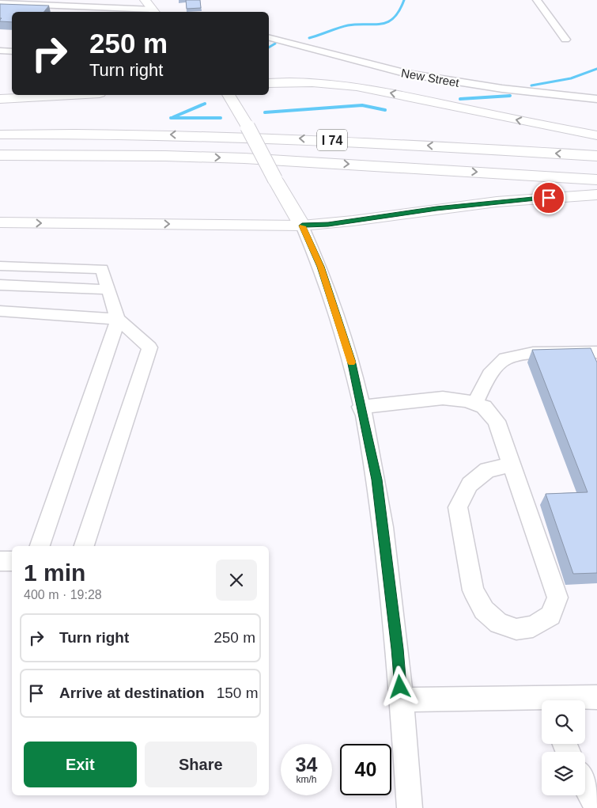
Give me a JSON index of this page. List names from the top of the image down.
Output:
{
  "streets": {
    "main road": ["I 74"],
    "street": ["New Street"]
  },
  "page": {
    "turn": ["250 m", "Turn right"],
    "heading": ["1 min", "400 m · 19:28"],
    "list": [
      {
        "name": "Turn right",
        "value": "250 m"
      },
      {
        "name": "Arrive at destination",
        "value": "150 m"
      }
    ],
    "buttons": ["Exit", "Share"],
    "speed": "34 km/h",
    "limit": "40"
  }
}
